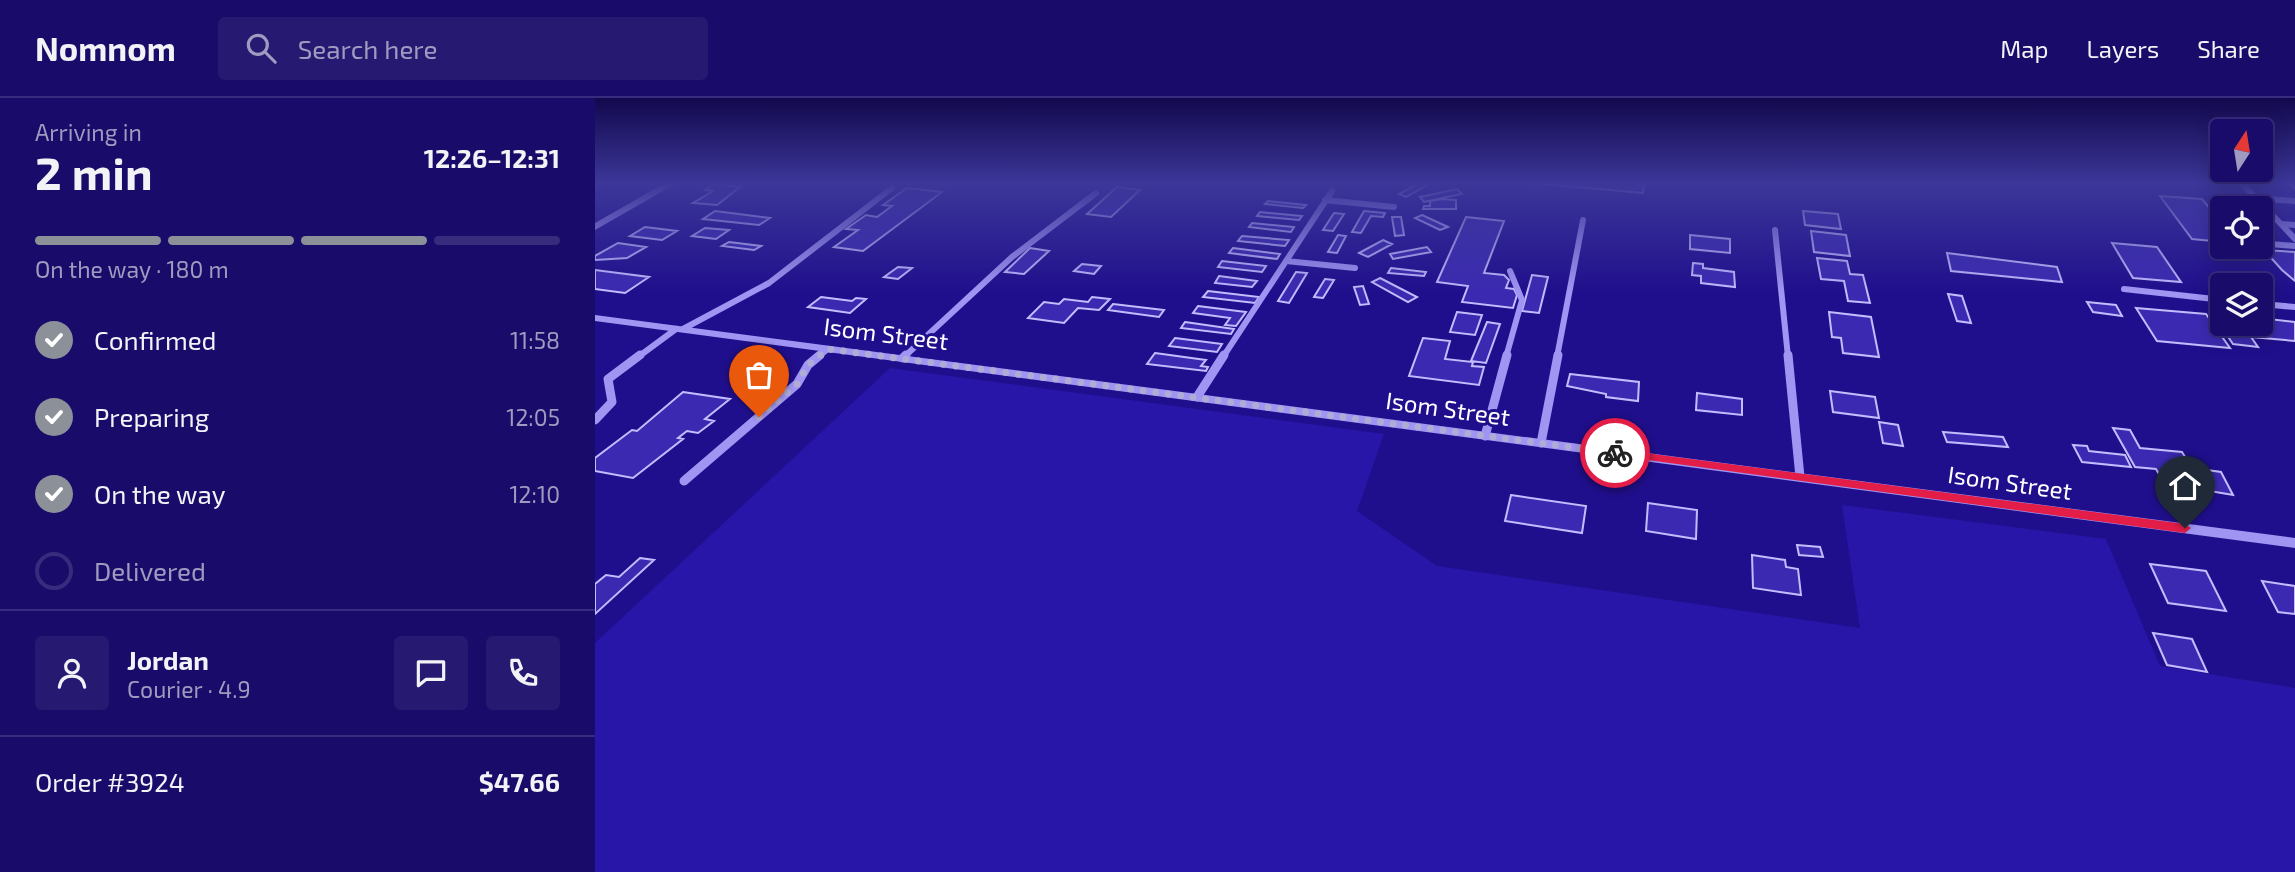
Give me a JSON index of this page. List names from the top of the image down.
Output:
{
  "streets": {
    "street": ["Isom Street"]
  },
  "north": "top",
  "page": {
    "header": "Nomnom",
    "search": "Search here",
    "nav": ["Map", "Layers", "Share"],
    "heading": ["2 min", "Arriving in", "12:26–12:31"],
    "panel": [
      "Jordan",
      "Courier · 4.9",
      "Order #3924",
      "$47.66"
    ],
    "bar": "On the way · 180 m",
    "list": [
      ["Confirmed", "11:58"],
      ["Preparing", "12:05"],
      ["On the way", "12:10"],
      "Delivered"
    ]
  }
}
